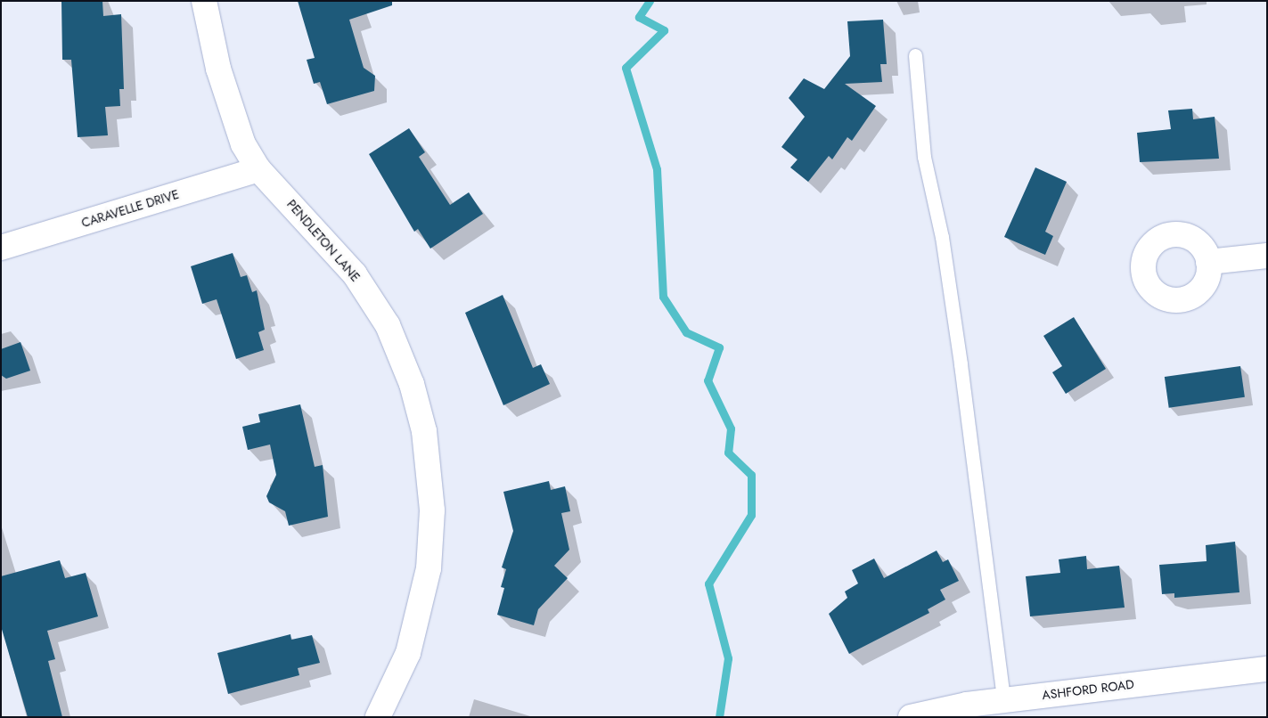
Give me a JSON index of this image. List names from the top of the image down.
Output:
{
  "streets": {
    "street": ["CARAVELLE DRIVE", "PENDLETON LANE", "ASHFORD ROAD"]
  },
  "crossings": [
    ["CARAVELLE DRIVE", "PENDLETON LANE"]
  ]
}
